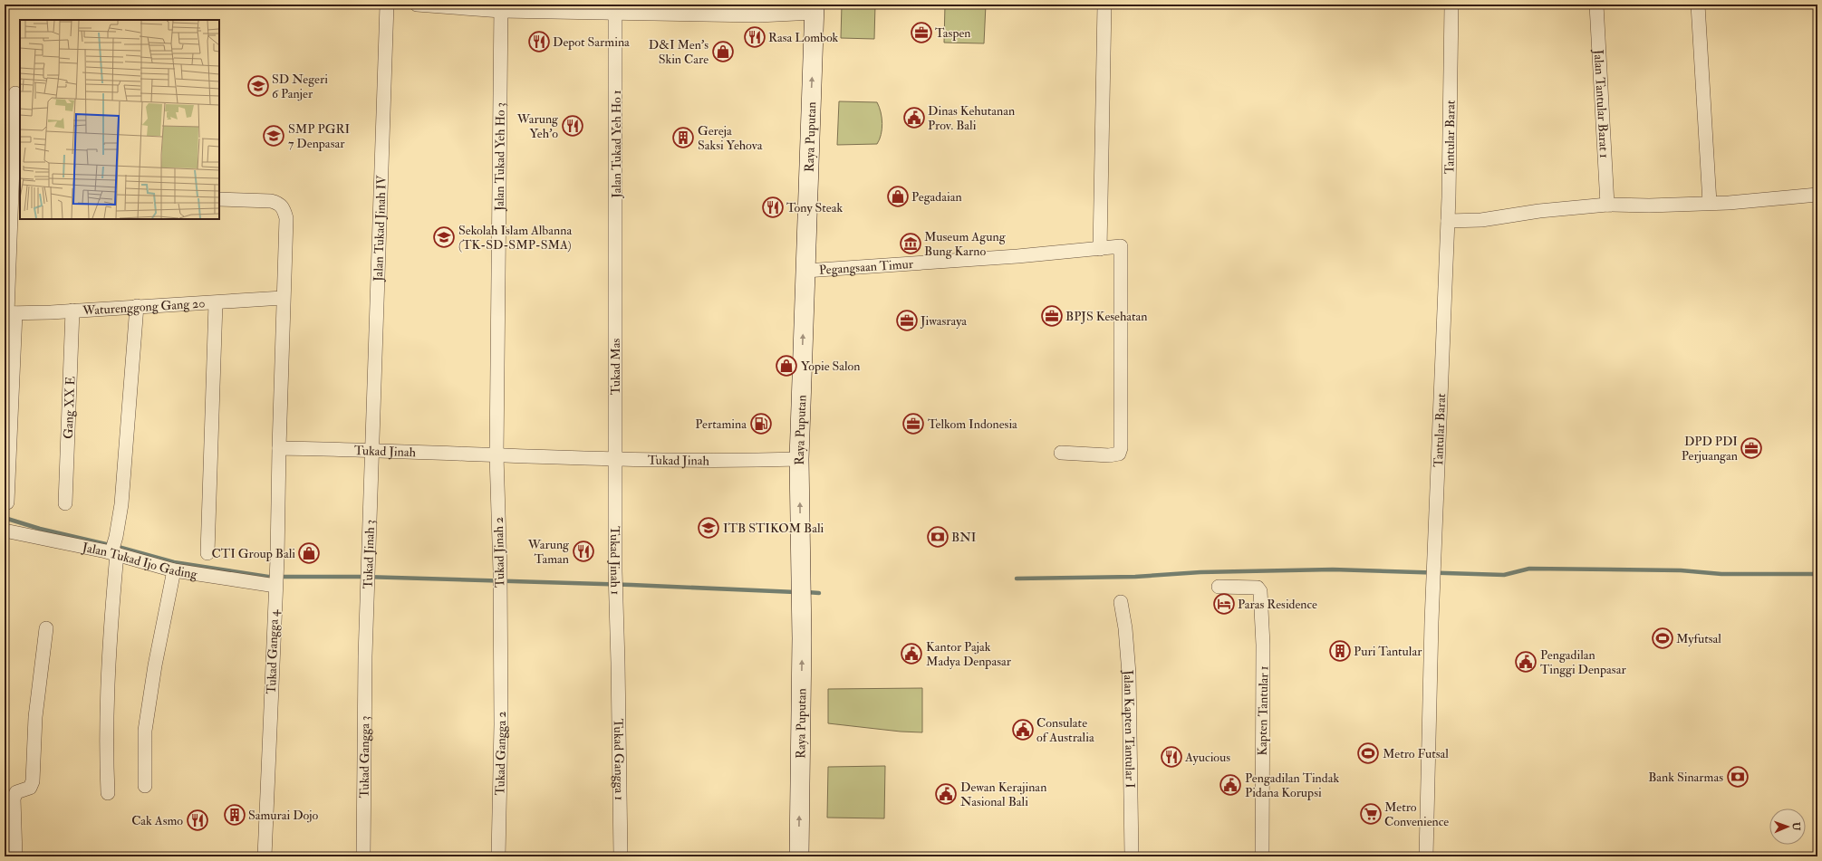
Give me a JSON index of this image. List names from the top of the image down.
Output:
{
  "streets": {
    "main road": ["Raya Puputan"],
    "street": [
      "Jalan Tantular Barat 1",
      "Tantular Barat",
      "Jalan Tukad Yeh Ho 1",
      "Jalan Tukad Yeh Ho 3",
      "Jalan Tukad Jinah IV",
      "Pegangsaan Timur",
      "Waturenggong Gang 20",
      "Tukad Mas",
      "Gang XX E",
      "Tukad Jinah",
      "Tukad Jinah 2",
      "Tukad Jinah 3",
      "Jalan Tukad Ijo Gading",
      "Tukad Jinah 1",
      "Tukad Gangga 4",
      "Kapten Tantular 1",
      "Jalan Kapten Tantular I",
      "Tukad Gangga 2",
      "Tukad Gangga 3",
      "Tukad Gangga 1"
    ]
  },
  "crossings": [
    ["Raya Puputan", "Pegangsaan Timur"],
    ["Raya Puputan", "Tukad Jinah"],
    ["Jalan Tukad Yeh Ho 1", "Tukad Mas"],
    ["Jalan Tukad Yeh Ho 3", "Tukad Jinah"],
    ["Jalan Tukad Yeh Ho 3", "Tukad Jinah 2"],
    ["Jalan Tukad Jinah IV", "Tukad Jinah"],
    ["Jalan Tukad Jinah IV", "Tukad Jinah 3"],
    ["Waturenggong Gang 20", "Gang XX E"],
    ["Tukad Mas", "Tukad Jinah"],
    ["Tukad Mas", "Tukad Jinah 1"],
    ["Tukad Jinah", "Tukad Jinah 2"],
    ["Tukad Jinah", "Tukad Jinah 3"],
    ["Tukad Jinah", "Tukad Jinah 1"],
    ["Tukad Jinah", "Tukad Gangga 4"],
    ["Tukad Jinah 2", "Tukad Gangga 2"],
    ["Tukad Jinah 3", "Tukad Gangga 3"],
    ["Jalan Tukad Ijo Gading", "Tukad Gangga 4"],
    ["Tukad Jinah 1", "Tukad Gangga 1"]
  ],
  "one_way": ["Raya Puputan"],
  "places": {
    "office": [
      "Taspen",
      "BPJS Kesehatan",
      "Jiwasraya",
      "Telkom Indonesia",
      "DPD PDI Perjuangan"
    ],
    "restaurant": [
      "Rasa Lombok",
      "Depot Sarmina",
      "Warung Yeh'o",
      "Tony Steak",
      "Warung Taman",
      "Ayucious",
      "Cak Asmo"
    ],
    "shop": [
      "D&I Men's Skin Care",
      "Pegadaian",
      "Yopie Salon",
      "CTI Group Bali"
    ],
    "school or university": [
      "SD Negeri 6 Panjer",
      "SMP PGRI 7 Denpasar",
      "Sekolah Islam Albanna (TK-SD-SMP-SMA)",
      "ITB STIKOM Bali"
    ],
    "public building": [
      "Dinas Kehutanan Prov. Bali",
      "Kantor Pajak Madya Denpasar",
      "Pengadilan Tinggi Denpasar",
      "Consulate of Australia",
      "Pengadilan Tindak Pidana Korupsi",
      "Dewan Kerajinan Nasional Bali"
    ],
    "building": ["Gereja Saksi Yehova", "Puri Tantular", "Samurai Dojo"],
    "museum": ["Museum Agung Bung Karno"],
    "fuel station": ["Pertamina"],
    "bank": ["BNI", "Bank Sinarmas"],
    "hotel": ["Paras Residence"],
    "sports": ["Myfutsal", "Metro Futsal"],
    "supermarket": ["Metro Convenience"]
  },
  "north": "right"
}
